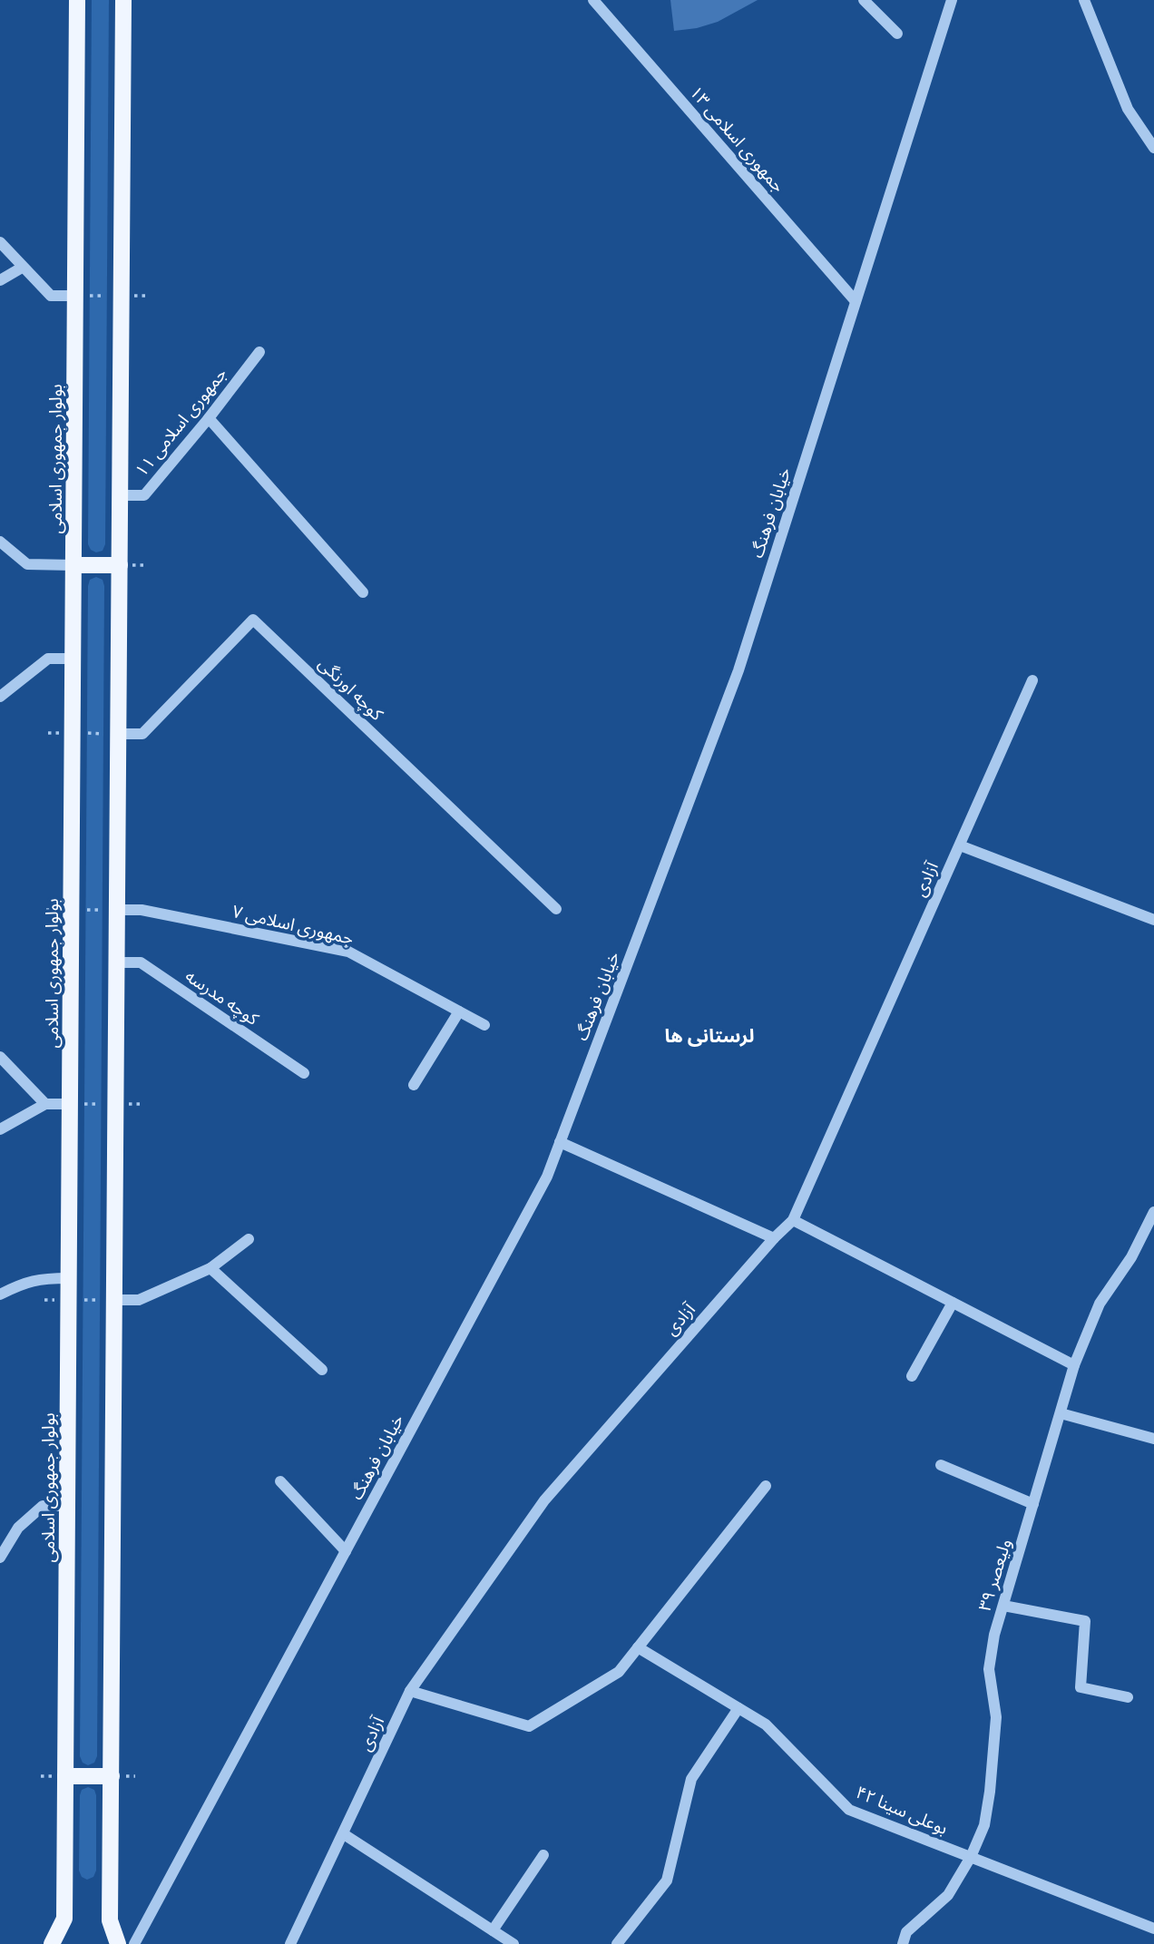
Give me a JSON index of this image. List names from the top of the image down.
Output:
{
  "streets": {
    "main road": ["بولوار جمهوری اسلامی"],
    "street": [
      "جمهوری اسلامی ۱۳",
      "جمهوری اسلامی ۱۱",
      "خیابان فرهنگ",
      "کوچه اورنگی",
      "آزادی",
      "جمهوری اسلامی ۷",
      "کوچه مدرسه",
      "ولیعصر ۳۹",
      "بوعلی سینا ۴۲"
    ]
  },
  "crossings": [
    ["جمهوری اسلامی ۱۳", "خیابان فرهنگ"],
    ["ولیعصر ۳۹", "بوعلی سینا ۴۲"]
  ],
  "districts": ["لرستانی ها"]
}
